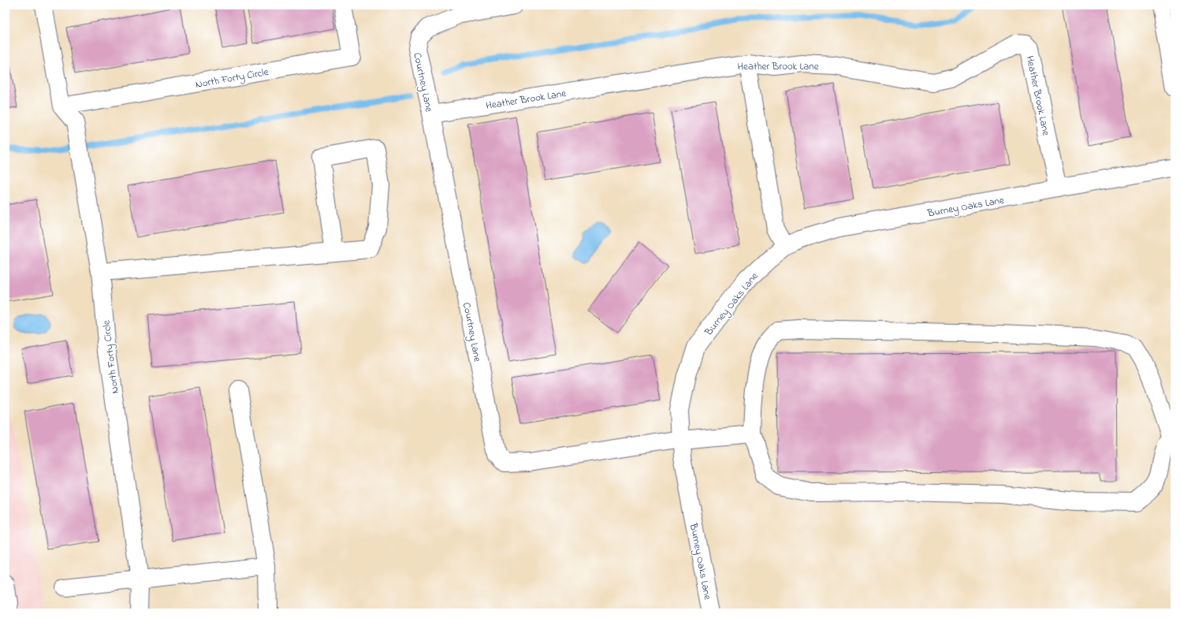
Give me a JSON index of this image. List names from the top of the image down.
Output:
{
  "streets": {
    "street": [
      "Heather Brook Lane",
      "North Forty Circle",
      "Courtney Lane",
      "Burney Oaks Lane"
    ]
  },
  "crossings": [
    ["Heather Brook Lane", "Courtney Lane"],
    ["Heather Brook Lane", "Burney Oaks Lane"],
    ["Courtney Lane", "Burney Oaks Lane"]
  ]
}
